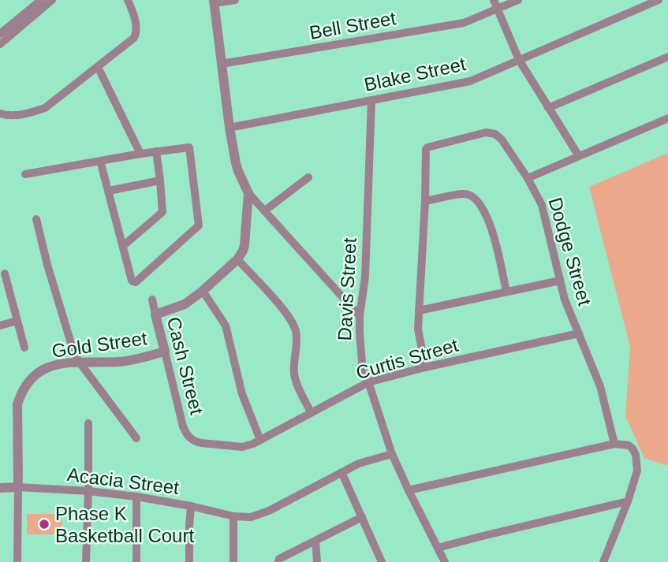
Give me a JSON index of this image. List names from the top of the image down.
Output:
{
  "streets": {
    "street": [
      "Bell Street",
      "Blake Street",
      "Dodge Street",
      "Davis Street",
      "Gold Street",
      "Curtis Street",
      "Cash Street",
      "Acacia Street"
    ]
  },
  "crossings": [
    ["Blake Street", "Davis Street"],
    ["Dodge Street", "Curtis Street"],
    ["Davis Street", "Curtis Street"],
    ["Davis Street", "Acacia Street"],
    ["Gold Street", "Cash Street"],
    ["Gold Street", "Acacia Street"],
    ["Curtis Street", "Cash Street"]
  ],
  "places": ["Phase K Basketball Court"]
}
